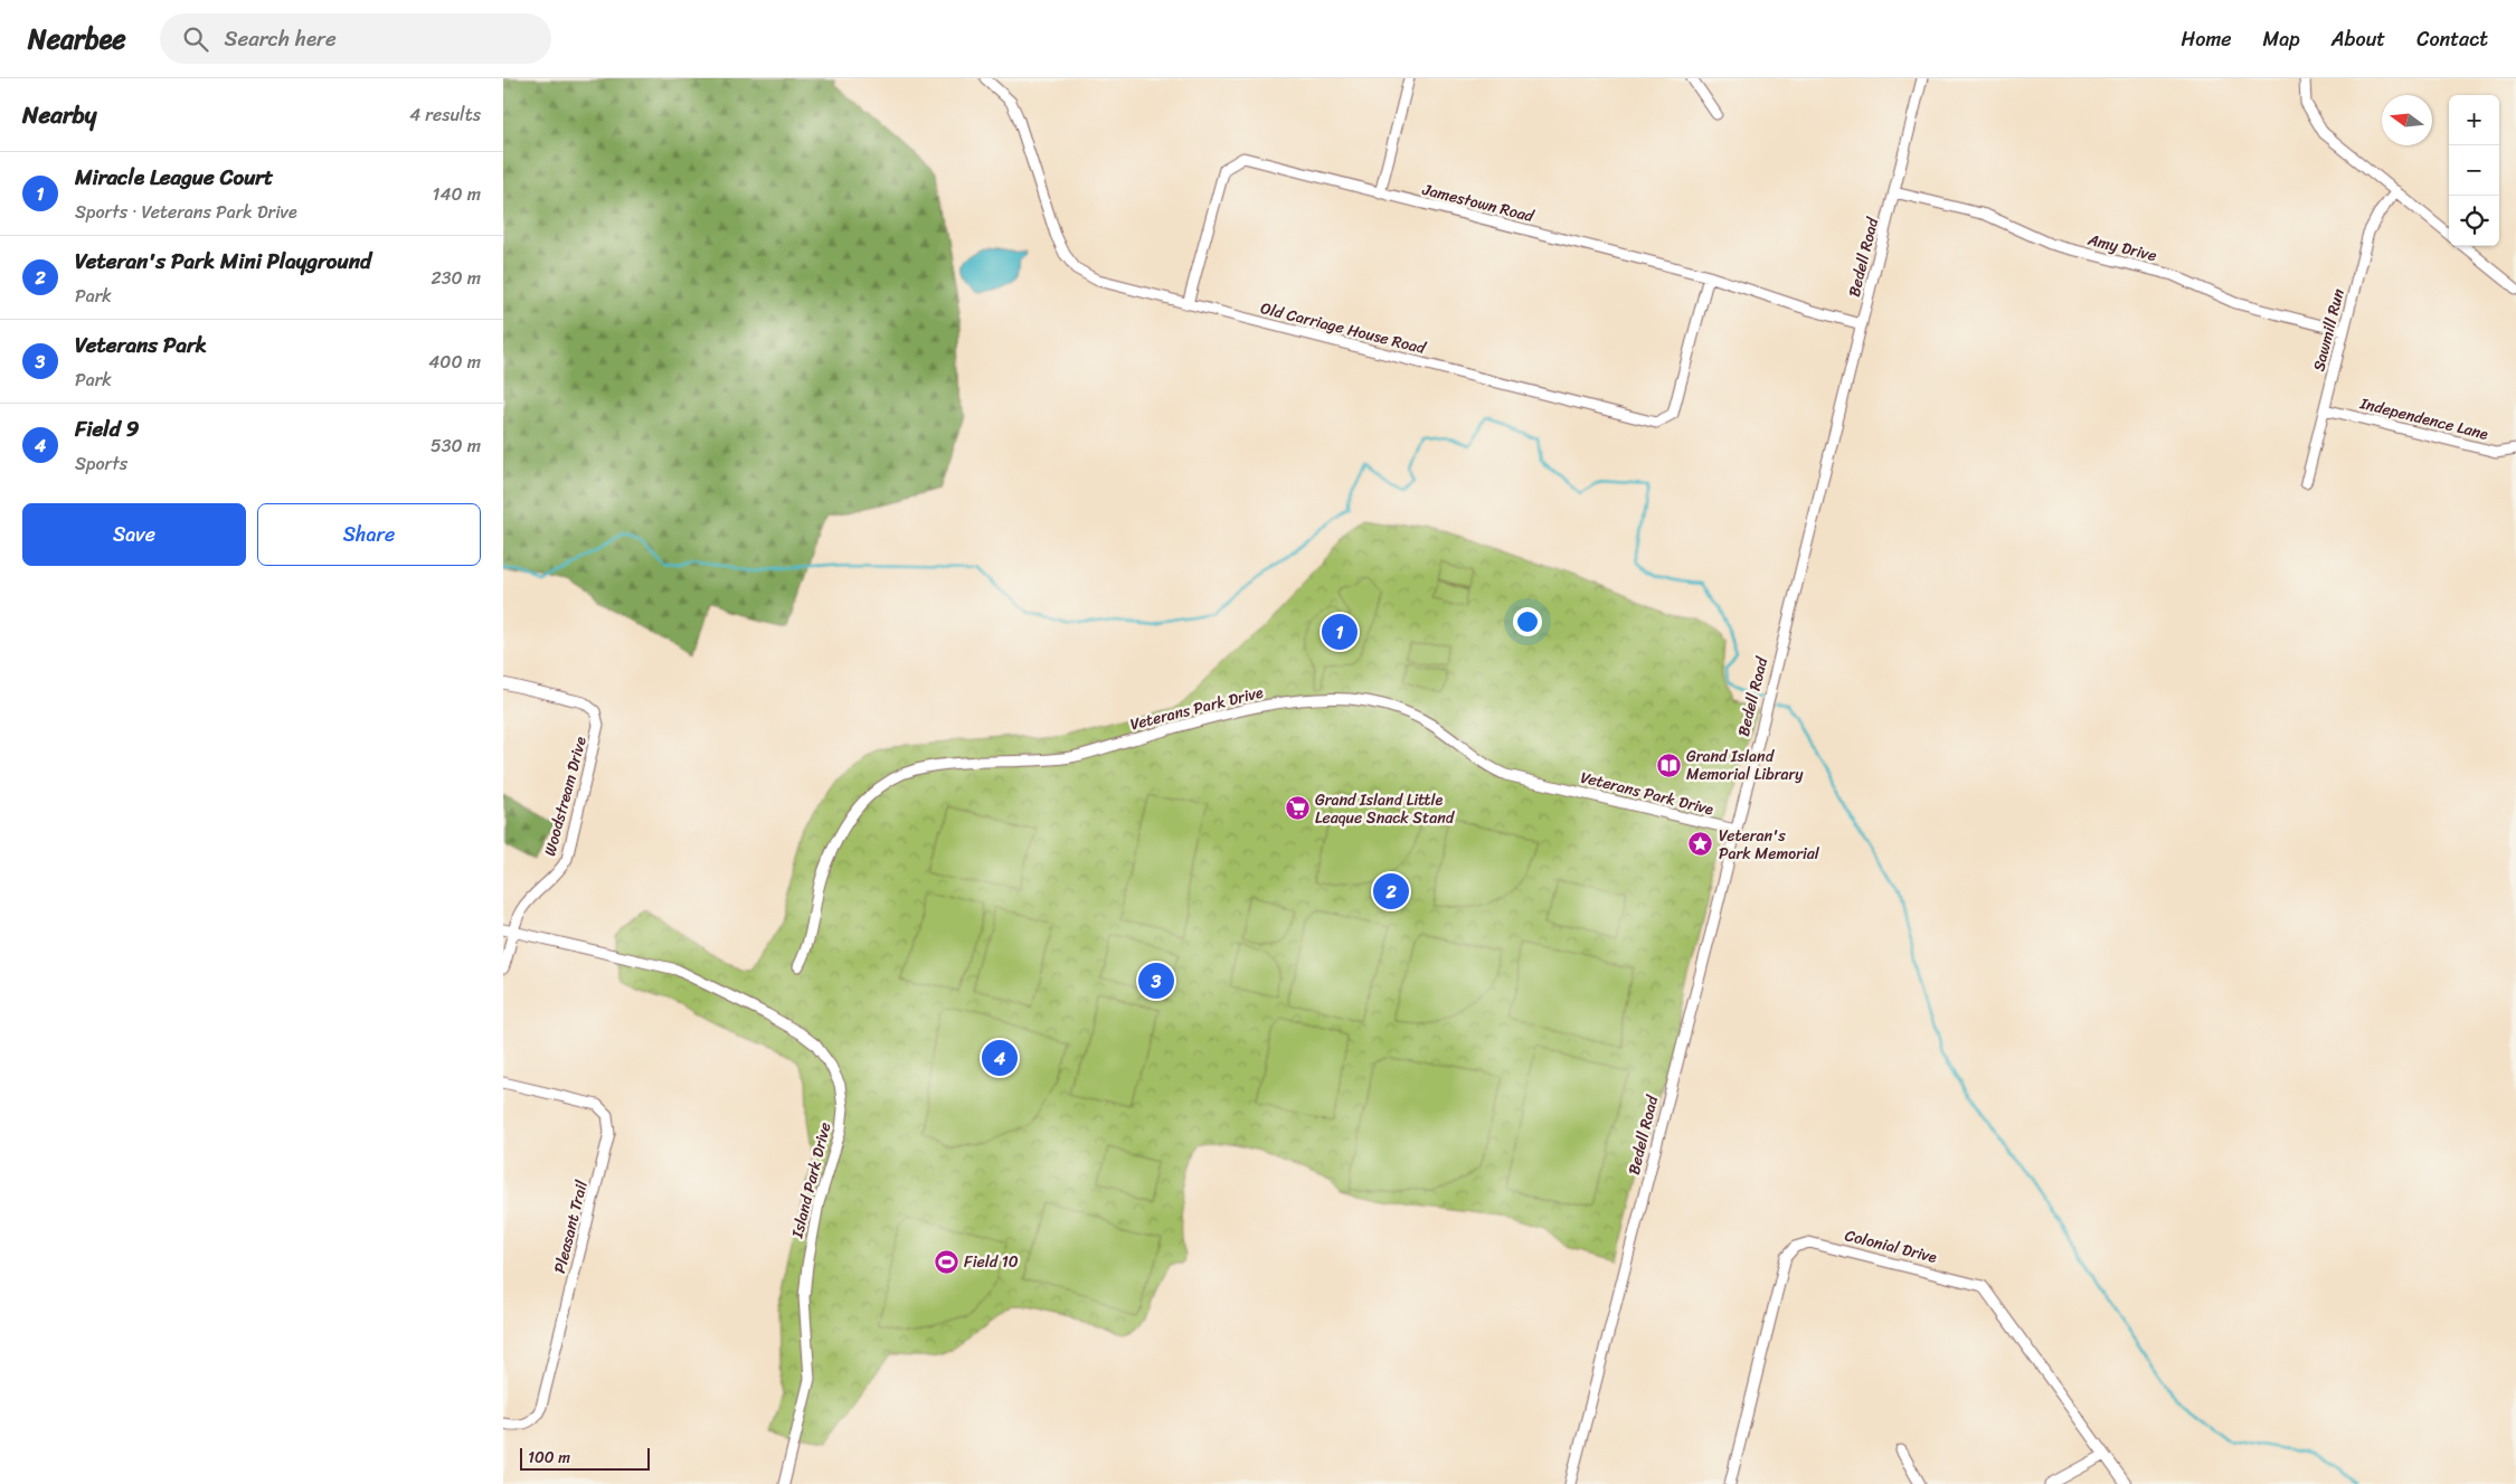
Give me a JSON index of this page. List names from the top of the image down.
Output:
{
  "streets": {
    "street": [
      "Jamestown Road",
      "Amy Drive",
      "Bedell Road",
      "Old Carriage House Road",
      "Sawmill Run",
      "Independence Lane",
      "Veterans Park Drive",
      "Woodstream Drive",
      "Island Park Drive",
      "Pleasant Trail",
      "Colonial Drive"
    ]
  },
  "crossings": [
    ["Jamestown Road", "Bedell Road"],
    ["Jamestown Road", "Old Carriage House Road"],
    ["Amy Drive", "Bedell Road"],
    ["Amy Drive", "Sawmill Run"],
    ["Bedell Road", "Veterans Park Drive"],
    ["Sawmill Run", "Independence Lane"],
    ["Woodstream Drive", "Island Park Drive"]
  ],
  "places": {
    "library": ["Grand Island Memorial Library"],
    "supermarket": ["Grand Island Little Leaque Snack Stand"],
    "place": ["Veteran's Park Memorial"],
    "sports": ["Field 10"]
  },
  "scale_bar": "100 m",
  "north": "left",
  "page": {
    "header": "Nearbee",
    "search": "Search here",
    "nav": [
      "Home",
      "Map",
      "About",
      "Contact"
    ],
    "heading": ["Nearby", "4 results"],
    "map_buttons": ["+", "−"],
    "list": [
      {
        "mark": "1",
        "name": "Miracle League Court",
        "note": "Sports · Veterans Park Drive",
        "value": "140 m"
      },
      {
        "mark": "2",
        "name": "Veteran's Park Mini Playground",
        "note": "Park",
        "value": "230 m"
      },
      {
        "mark": "3",
        "name": "Veterans Park",
        "note": "Park",
        "value": "400 m"
      },
      {
        "mark": "4",
        "name": "Field 9",
        "note": "Sports",
        "value": "530 m"
      }
    ],
    "buttons": ["Save", "Share"],
    "pins": [
      "1",
      "2",
      "3",
      "4"
    ],
    "scale": "100 m"
  }
}
